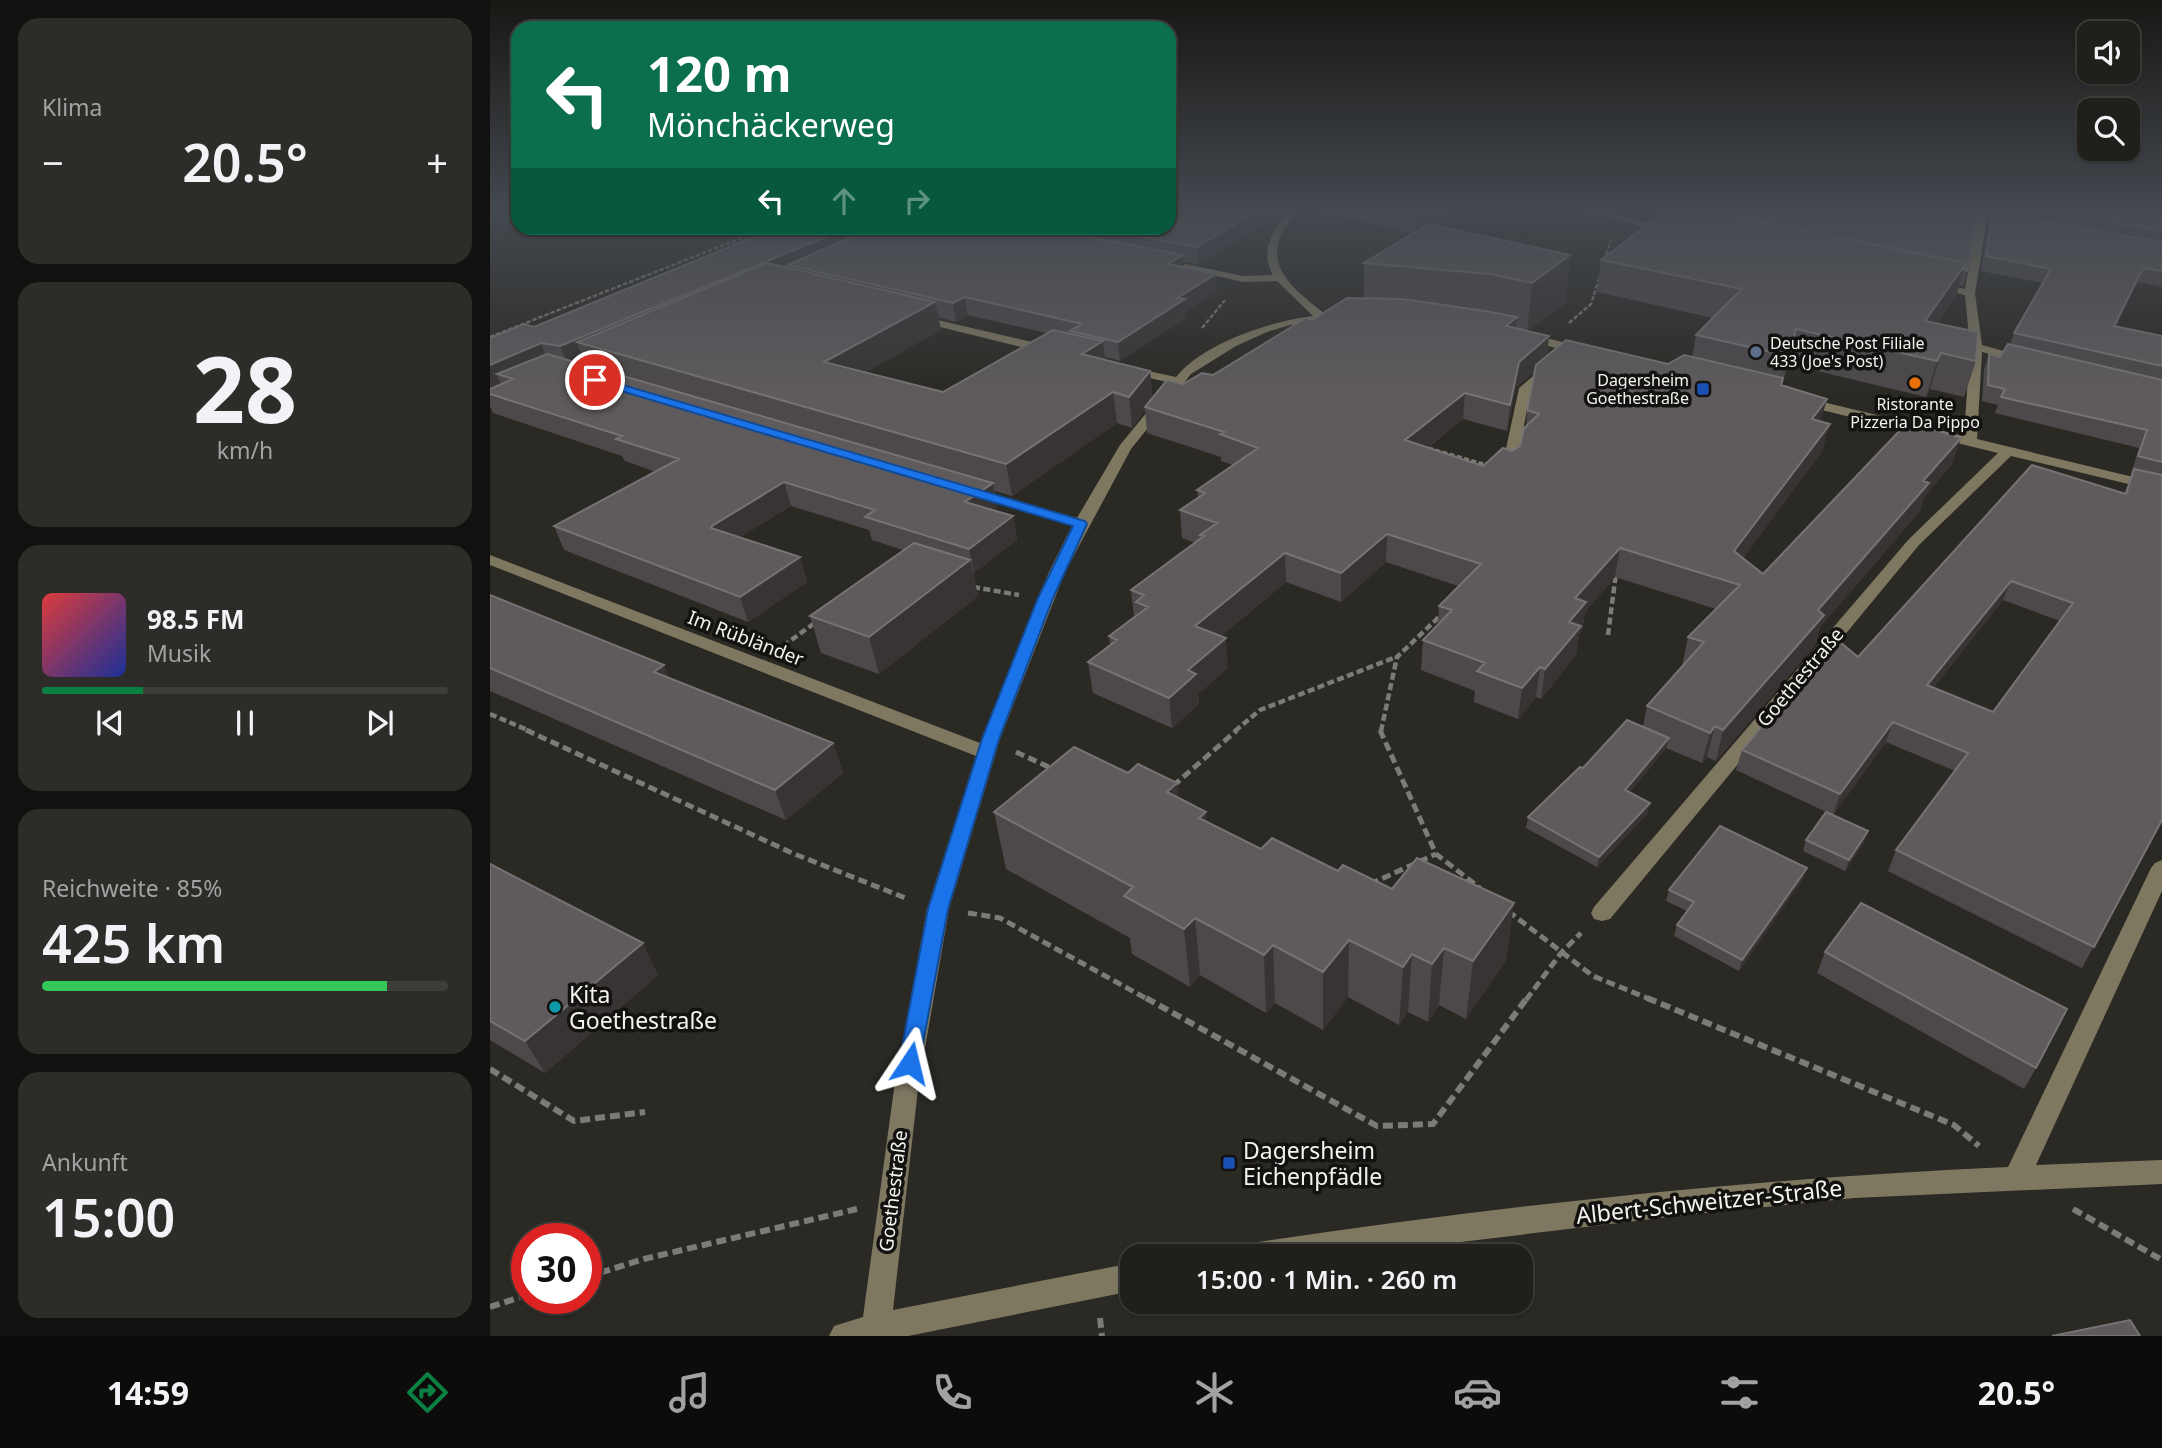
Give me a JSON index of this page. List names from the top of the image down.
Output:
{
  "streets": {
    "street": ["Im Rübländer", "Goethestraße", "Albert-Schweitzer-Straße"]
  },
  "crossings": [
    ["Im Rübländer", "Goethestraße"]
  ],
  "places": {
    "other": ["Deutsche Post Filiale 433 (Joe's Post)", "Ristorante Pizzeria Da Pippo", "Kita Goethestraße"],
    "transit": ["Dagersheim Goethestraße", "Dagersheim Eichenpfädle"]
  },
  "page": {
    "tile": [
      "Klima",
      ["28", "km/h"],
      ["Reichweite · 85%", "425 km"],
      ["Ankunft", "15:00"]
    ],
    "turn": ["120 m", "Mönchäckerweg"],
    "heat": ["−", "20.5°", "+"],
    "song": ["98.5 FM", "Musik"],
    "limit": "30",
    "trip": "15:00 · 1 Min. · 260 m",
    "tabs": ["14:59", "20.5°"]
  }
}
